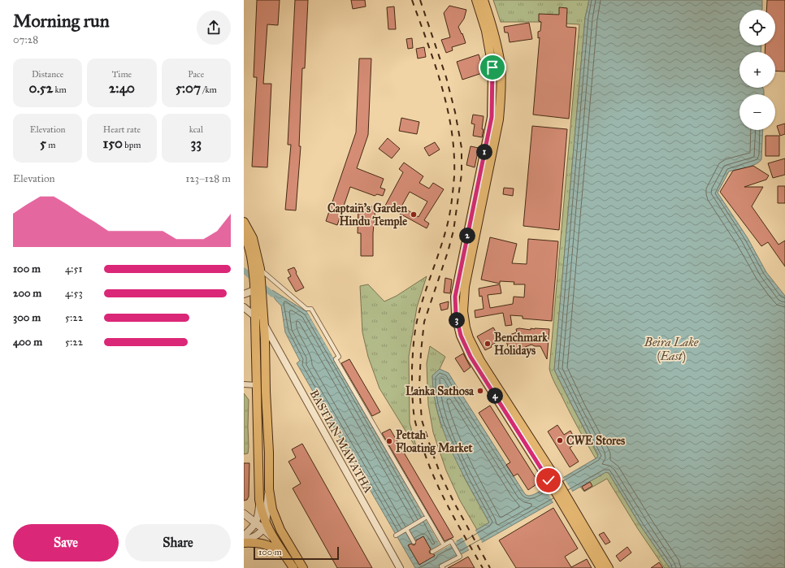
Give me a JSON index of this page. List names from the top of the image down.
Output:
{
  "streets": {
    "street": ["BASTIAN MAWATHA"]
  },
  "water": ["Beira Lake (East)"],
  "places": [
    "Captain's Garden Hindu Temple",
    "Benchmark Holidays",
    "Lanka Sathosa",
    "CWE Stores",
    "Pettah Floating Market"
  ],
  "scale_bar": "100 m",
  "page": {
    "heading": ["Morning run", "07:28"],
    "map_buttons": ["+", "−"],
    "stats": [
      ["Distance", "0.52 km"],
      ["Time", "2:40"],
      ["Pace", "5:07 /km"],
      ["Elevation", "5 m"],
      ["Heart rate", "150 bpm"],
      ["kcal", "33"]
    ],
    "pins": [
      "1",
      "2",
      "3",
      "4"
    ],
    "chart": ["Elevation", "123–128 m"],
    "list": [
      {
        "name": "100 m",
        "note": "4:51"
      },
      {
        "name": "200 m",
        "note": "4:53"
      },
      {
        "name": "300 m",
        "note": "5:22"
      },
      {
        "name": "400 m",
        "note": "5:22"
      }
    ],
    "buttons": ["Save", "Share"],
    "scale": "100 m"
  }
}
